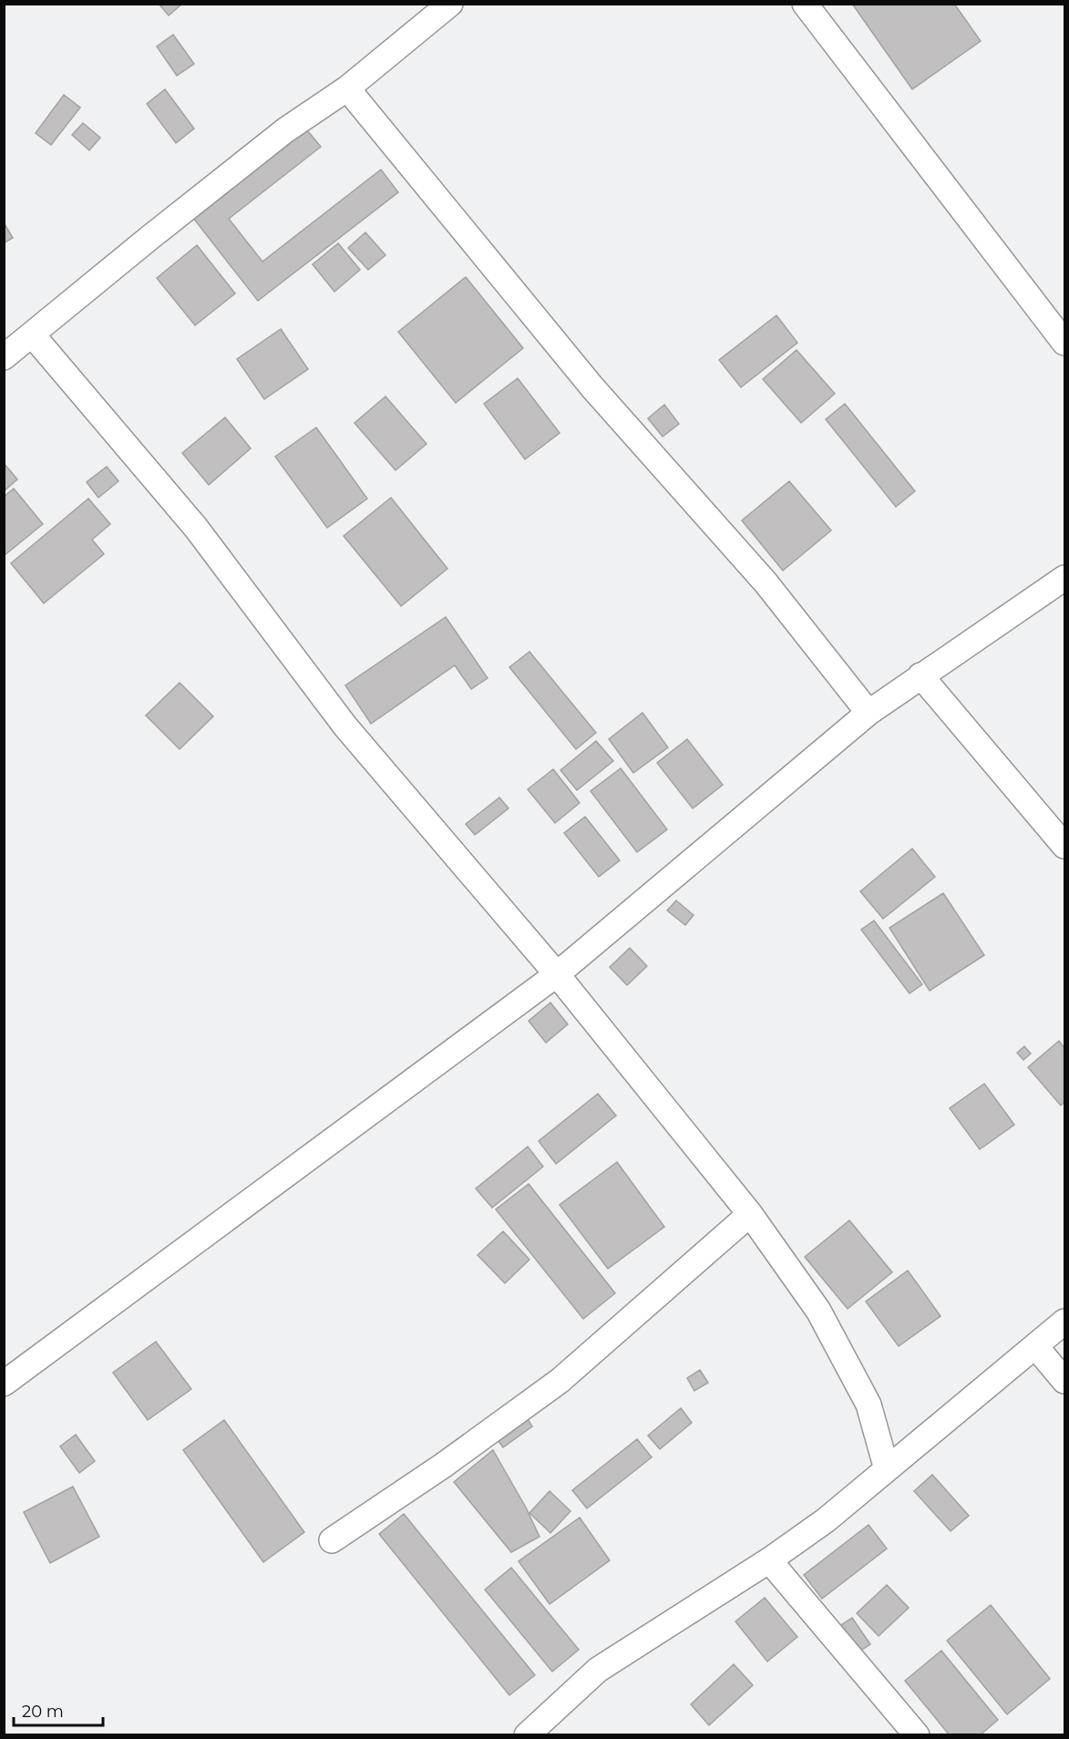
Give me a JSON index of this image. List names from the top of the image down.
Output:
{
  "scale_bar": "20 m"
}
